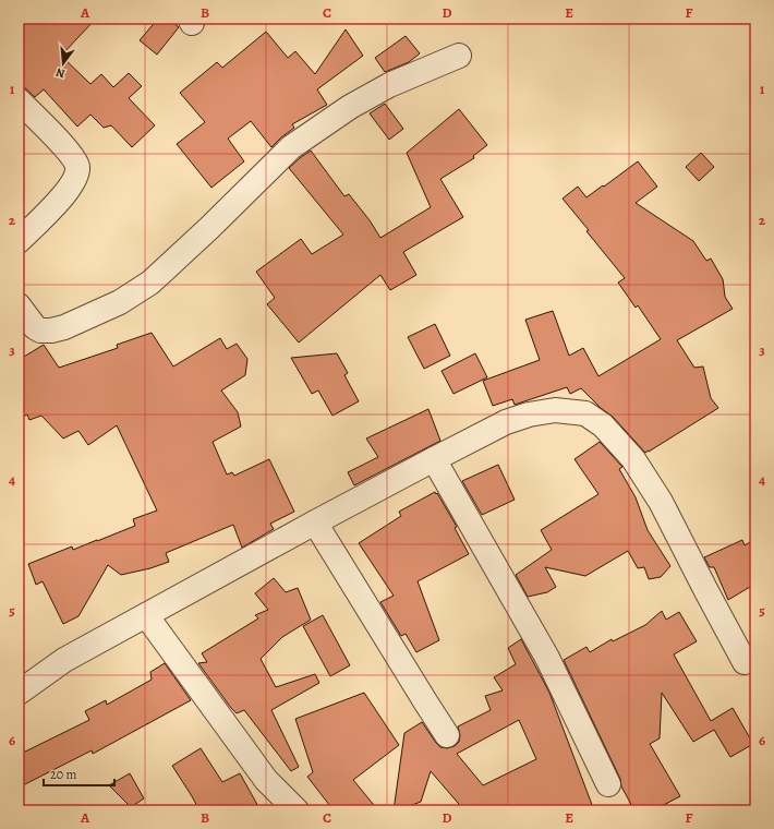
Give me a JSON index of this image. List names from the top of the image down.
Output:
{
  "scale_bar": "20 m",
  "north": "bottom",
  "grid": {
    "columns": [
      "A",
      "B",
      "C",
      "D",
      "E",
      "F"
    ],
    "rows": [
      "1",
      "2",
      "3",
      "4",
      "5",
      "6"
    ]
  }
}
